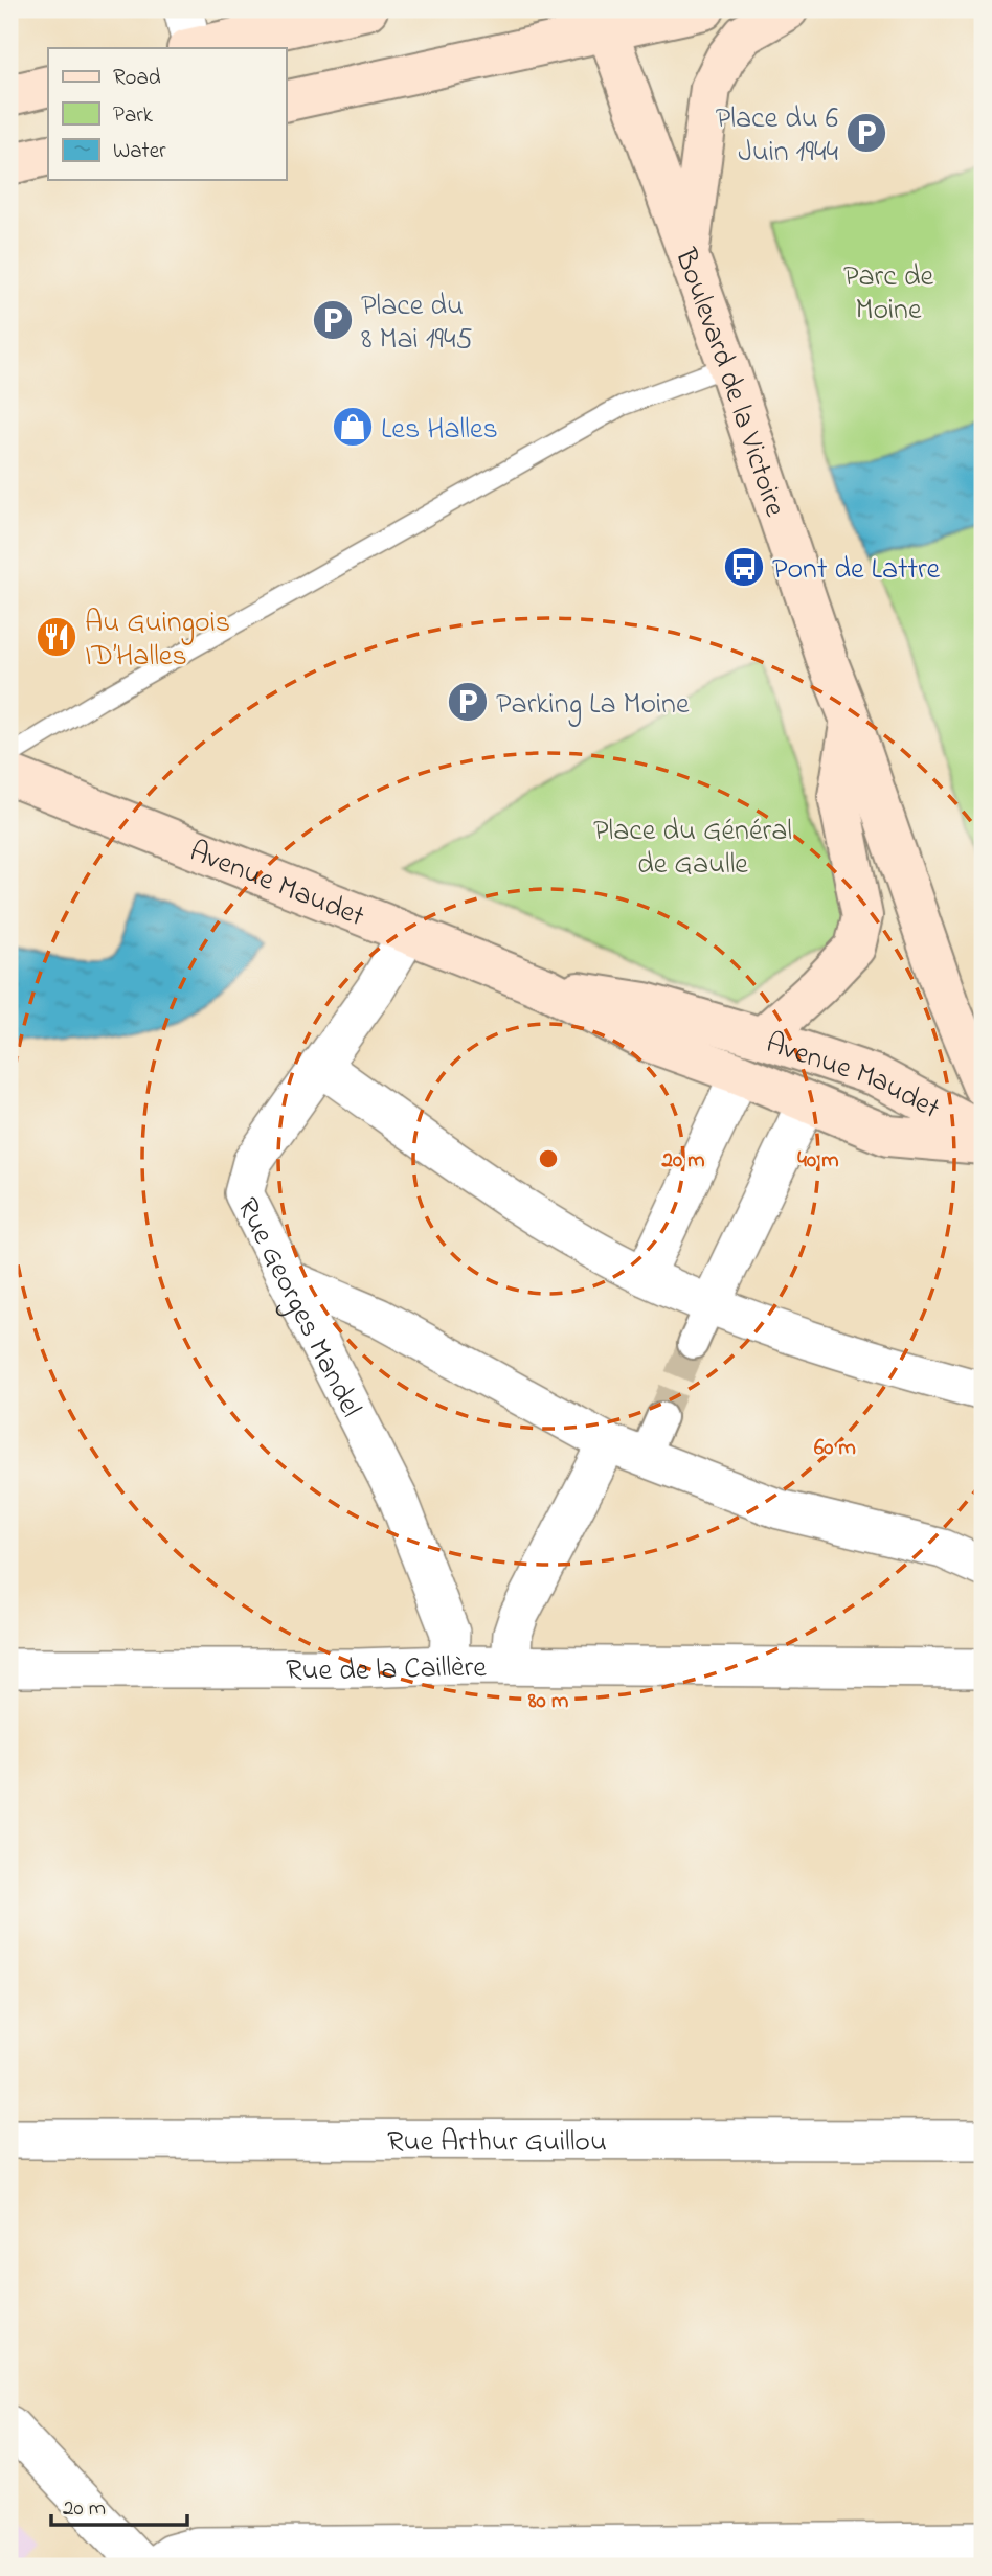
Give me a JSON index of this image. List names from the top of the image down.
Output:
{
  "streets": {
    "main road": ["Boulevard de la Victoire", "Avenue Maudet"],
    "street": ["Rue Georges Mandel", "Rue de la Caillère", "Rue Arthur Guillou"]
  },
  "crossings": [
    ["Avenue Maudet", "Rue Georges Mandel"],
    ["Rue Georges Mandel", "Rue de la Caillère"]
  ],
  "parks": ["Parc de Moine", "Place du Général de Gaulle"],
  "places": {
    "parking": ["Place du 6 Juin 1944", "Place du 8 Mai 1945", "Parking La Moine"],
    "shop": ["Les Halles"],
    "bus stop": ["Pont de Lattre"],
    "restaurant": ["Au Guingois ID’Halles"]
  },
  "legend": ["Road", "Park", "Water"],
  "scale_bar": "20 m",
  "rings": [
    "20 m",
    "40 m",
    "60 m",
    "80 m"
  ]
}
